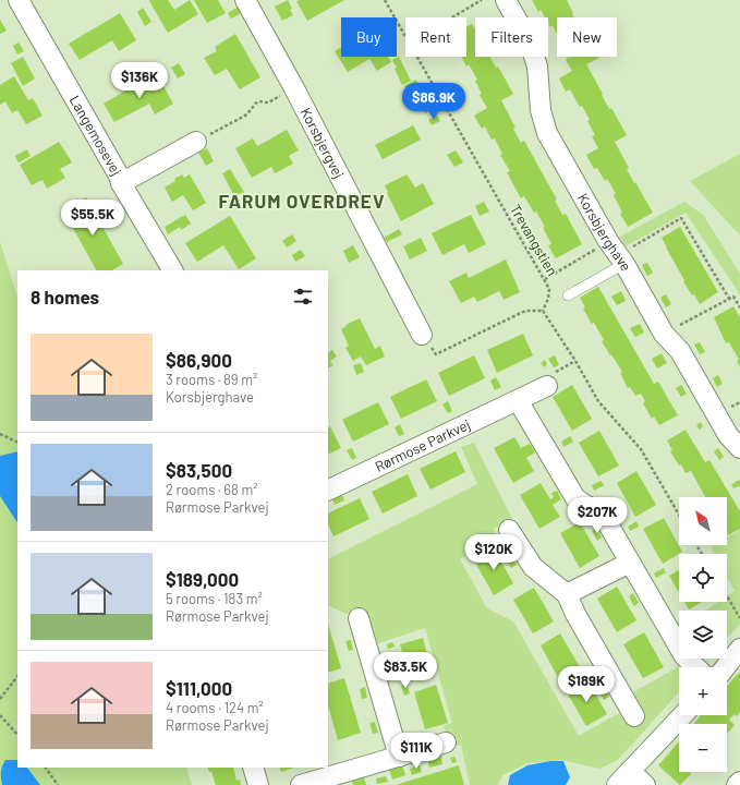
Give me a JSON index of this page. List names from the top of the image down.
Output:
{
  "streets": {
    "street": [
      "Langemosevej",
      "Korsbjergvej",
      "Korsbjerghave",
      "Rørmose Parkvej"
    ],
    "path": ["Trevangstien"]
  },
  "districts": ["FARUM OVERDREV"],
  "north": "top left",
  "page": {
    "chip": [
      "Buy",
      "Rent",
      "Filters",
      "New"
    ],
    "price": [
      "$136K",
      "$86.9K",
      "$55.5K",
      "$207K",
      "$120K",
      "$83.5K",
      "$189K",
      "$111K"
    ],
    "heading": "8 homes",
    "list": [
      {
        "name": "$86,900",
        "note": "3 rooms · 89 m² · Korsbjerghave"
      },
      {
        "name": "$83,500",
        "note": "2 rooms · 68 m² · Rørmose Parkvej"
      },
      {
        "name": "$189,000",
        "note": "5 rooms · 183 m² · Rørmose Parkvej"
      },
      {
        "name": "$111,000",
        "note": "4 rooms · 124 m² · Rørmose Parkvej"
      }
    ],
    "map_buttons": ["+", "−"]
  }
}
